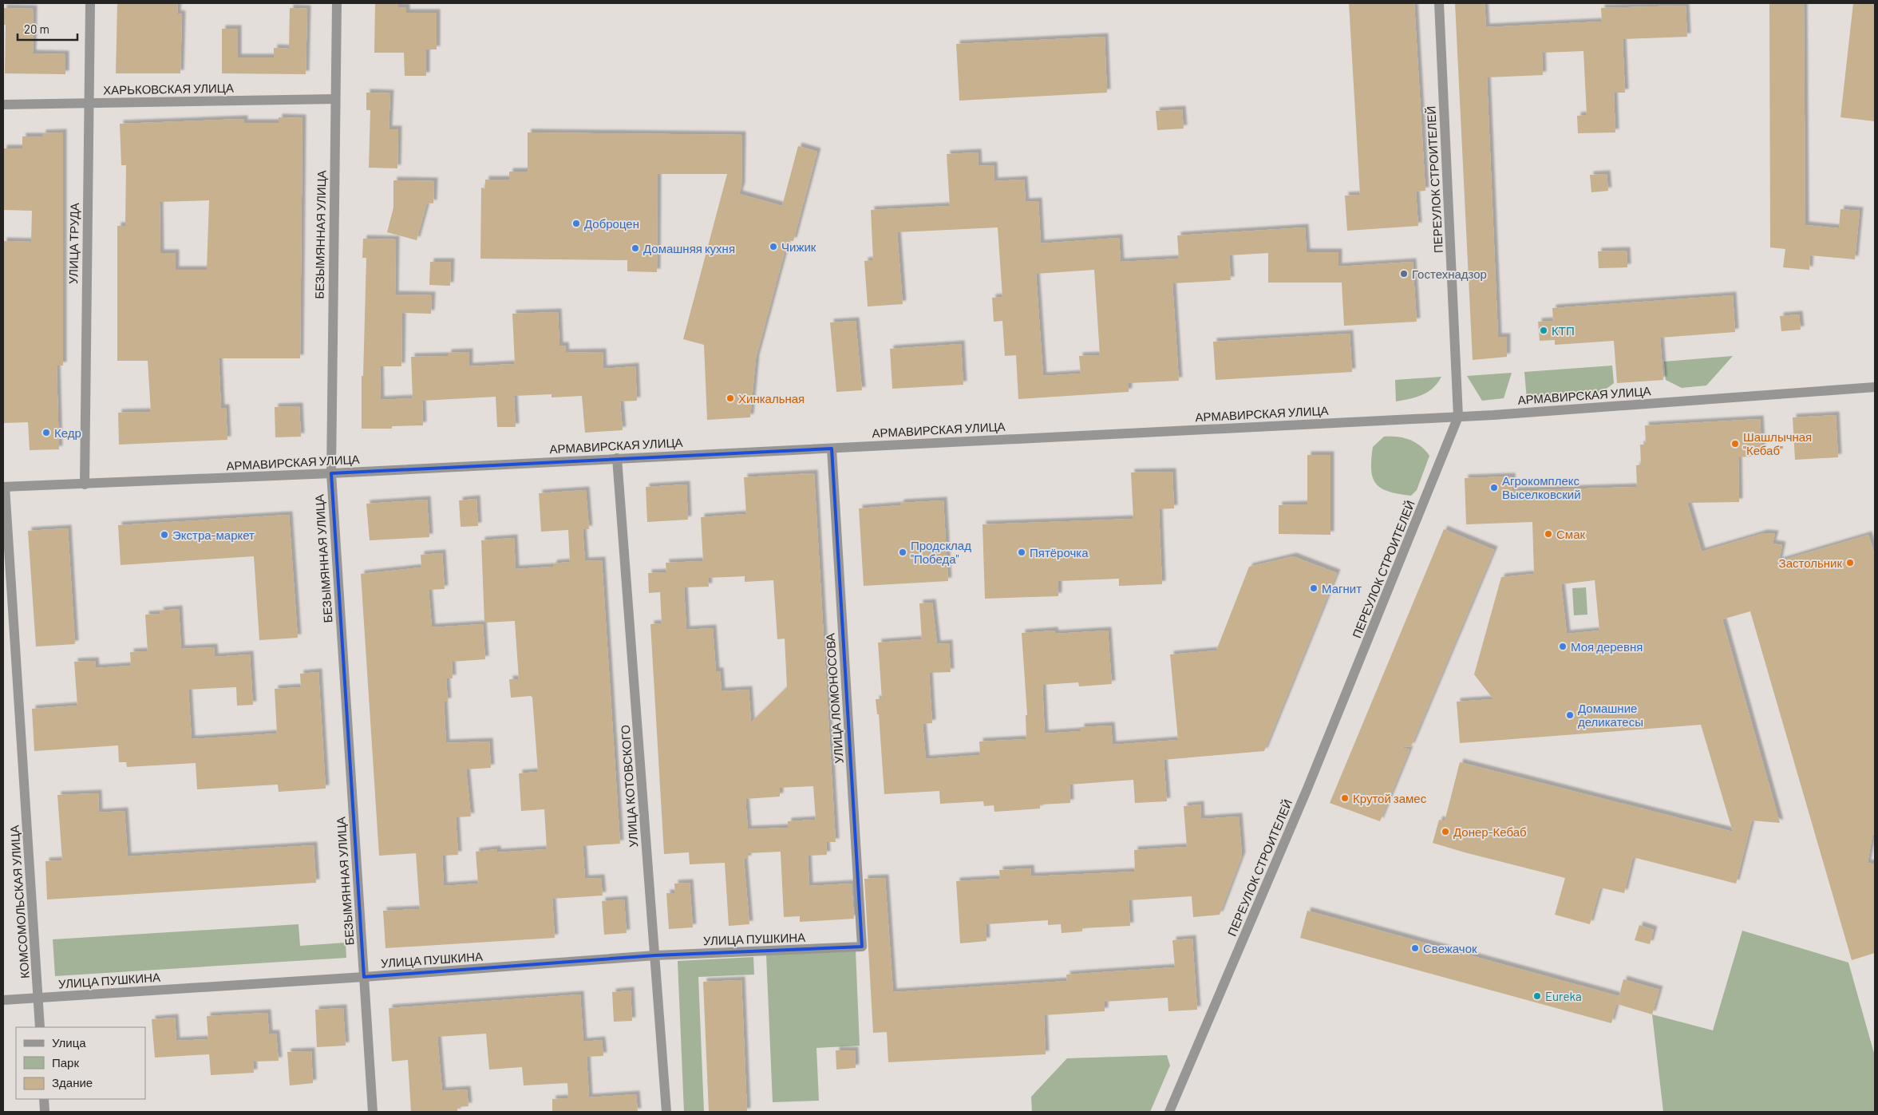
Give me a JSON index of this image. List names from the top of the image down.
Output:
{
  "streets": {
    "street": [
      "ХАРЬКОВСКАЯ УЛИЦА",
      "ПЕРЕУЛОК СТРОИТЕЛЕЙ",
      "БЕЗЫМЯННАЯ УЛИЦА",
      "УЛИЦА ТРУДА",
      "АРМАВИРСКАЯ УЛИЦА",
      "УЛИЦА ЛОМОНОСОВА",
      "УЛИЦА КОТОВСКОГО",
      "КОМСОМОЛЬСКАЯ УЛИЦА",
      "УЛИЦА ПУШКИНА"
    ]
  },
  "crossings": [
    ["ХАРЬКОВСКАЯ УЛИЦА", "БЕЗЫМЯННАЯ УЛИЦА"],
    ["ХАРЬКОВСКАЯ УЛИЦА", "УЛИЦА ТРУДА"],
    ["ПЕРЕУЛОК СТРОИТЕЛЕЙ", "АРМАВИРСКАЯ УЛИЦА"],
    ["БЕЗЫМЯННАЯ УЛИЦА", "АРМАВИРСКАЯ УЛИЦА"],
    ["БЕЗЫМЯННАЯ УЛИЦА", "УЛИЦА ПУШКИНА"],
    ["УЛИЦА ТРУДА", "АРМАВИРСКАЯ УЛИЦА"],
    ["АРМАВИРСКАЯ УЛИЦА", "УЛИЦА ЛОМОНОСОВА"],
    ["АРМАВИРСКАЯ УЛИЦА", "УЛИЦА КОТОВСКОГО"],
    ["АРМАВИРСКАЯ УЛИЦА", "КОМСОМОЛЬСКАЯ УЛИЦА"],
    ["УЛИЦА ЛОМОНОСОВА", "УЛИЦА ПУШКИНА"],
    ["УЛИЦА КОТОВСКОГО", "УЛИЦА ПУШКИНА"],
    ["КОМСОМОЛЬСКАЯ УЛИЦА", "УЛИЦА ПУШКИНА"]
  ],
  "places": [
    "Доброцен",
    "Чижик",
    "Домашняя кухня",
    "Гостехнадзор",
    "КТП",
    "Хинкальная",
    "Кедр",
    "Шашлычная \"Кебаб\"",
    "Агрокомплекс Выселковский",
    "Смак",
    "Экстра-маркет",
    "Продсклад \"Победа\"",
    "Пятёрочка",
    "Застольник",
    "Магнит",
    "Моя деревня",
    "Домашние деликатесы",
    "Крутой замес",
    "Донер-Кебаб",
    "Свежачок",
    "Eureka"
  ],
  "legend": ["Улица", "Парк", "Здание"],
  "scale_bar": "20 m"
}
